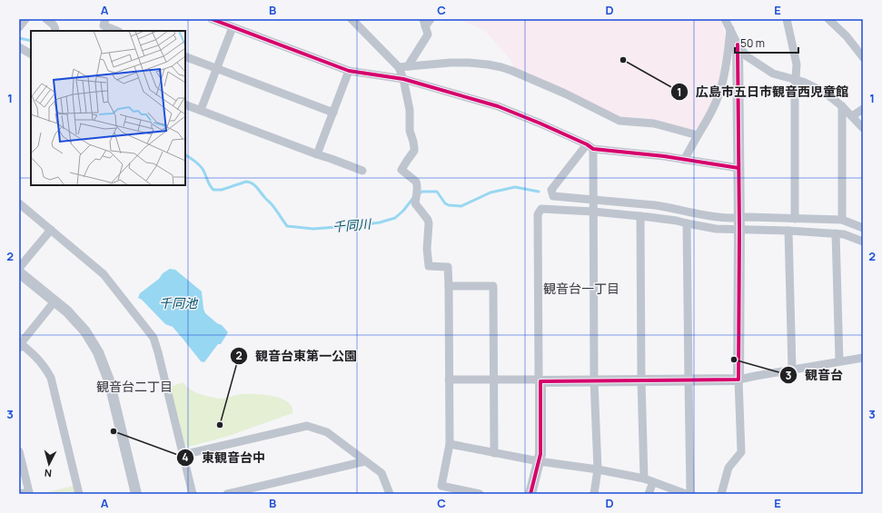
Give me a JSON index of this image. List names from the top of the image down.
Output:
{
  "districts": ["観音台一丁目", "観音台二丁目"],
  "water": ["千同川", "千同池"],
  "places": [
    "広島市五日市観音西児童館",
    "観音台",
    "観音台東第一公園",
    "東観音台中"
  ],
  "scale_bar": "50 m",
  "north": "bottom",
  "grid": {
    "columns": [
      "A",
      "B",
      "C",
      "D",
      "E"
    ],
    "rows": ["1", "2", "3"]
  }
}
